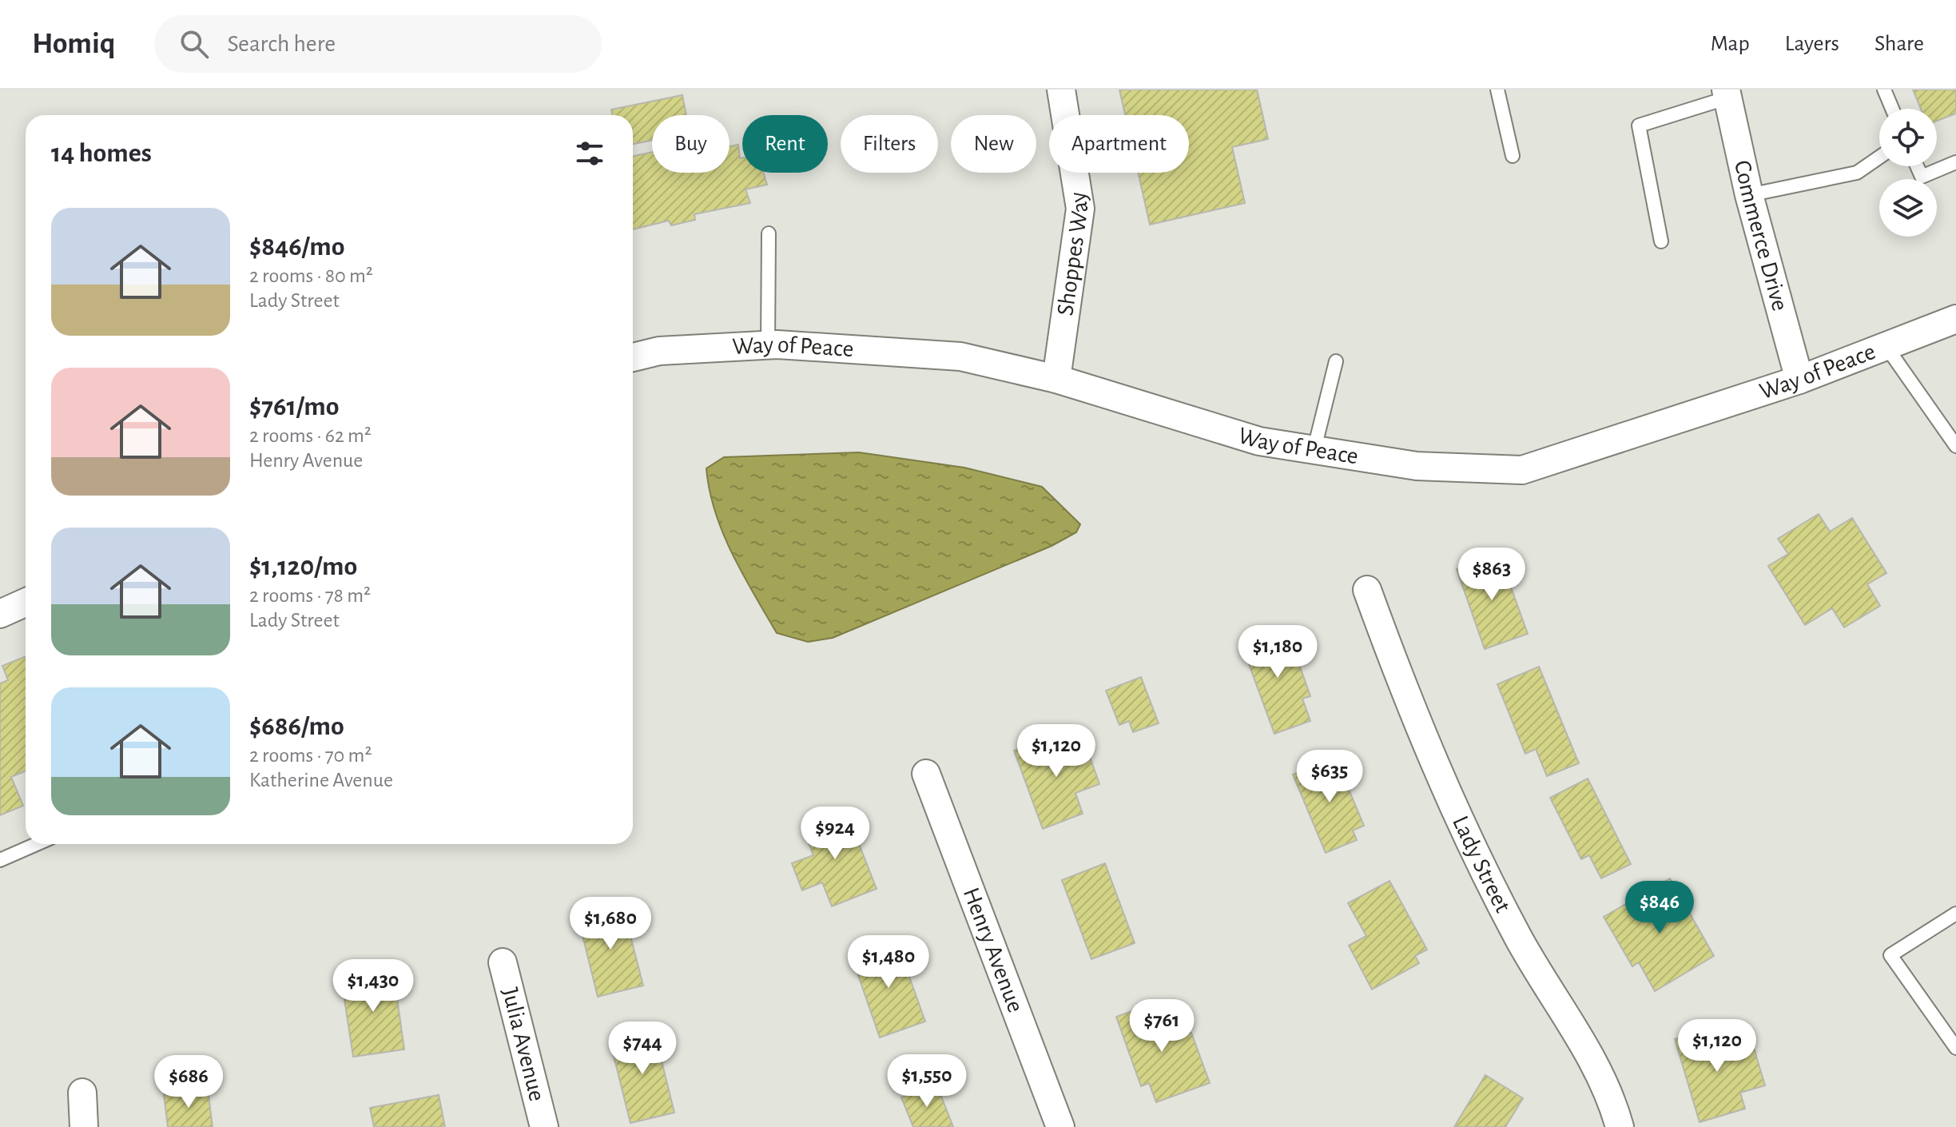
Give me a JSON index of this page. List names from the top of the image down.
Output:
{
  "streets": {
    "street": [
      "Commerce Drive",
      "Shoppes Way",
      "Way of Peace",
      "Lady Street",
      "Henry Avenue",
      "Julia Avenue"
    ]
  },
  "crossings": [
    ["Commerce Drive", "Way of Peace"],
    ["Shoppes Way", "Way of Peace"]
  ],
  "page": {
    "header": "Homiq",
    "search": "Search here",
    "nav": ["Map", "Layers", "Share"],
    "chip": [
      "Buy",
      "Rent",
      "Filters",
      "New",
      "Apartment"
    ],
    "heading": "14 homes",
    "list": [
      {
        "name": "$846/mo",
        "note": "2 rooms · 80 m² · Lady Street"
      },
      {
        "name": "$761/mo",
        "note": "2 rooms · 62 m² · Henry Avenue"
      },
      {
        "name": "$1,120/mo",
        "note": "2 rooms · 78 m² · Lady Street"
      },
      {
        "name": "$686/mo",
        "note": "2 rooms · 70 m² · Katherine Avenue"
      }
    ],
    "price": [
      "$863",
      "$1,180",
      "$1,120",
      "$635",
      "$924",
      "$846",
      "$1,680",
      "$1,480",
      "$1,430",
      "$761",
      "$1,120",
      "$744",
      "$1,550",
      "$686"
    ]
  }
}
